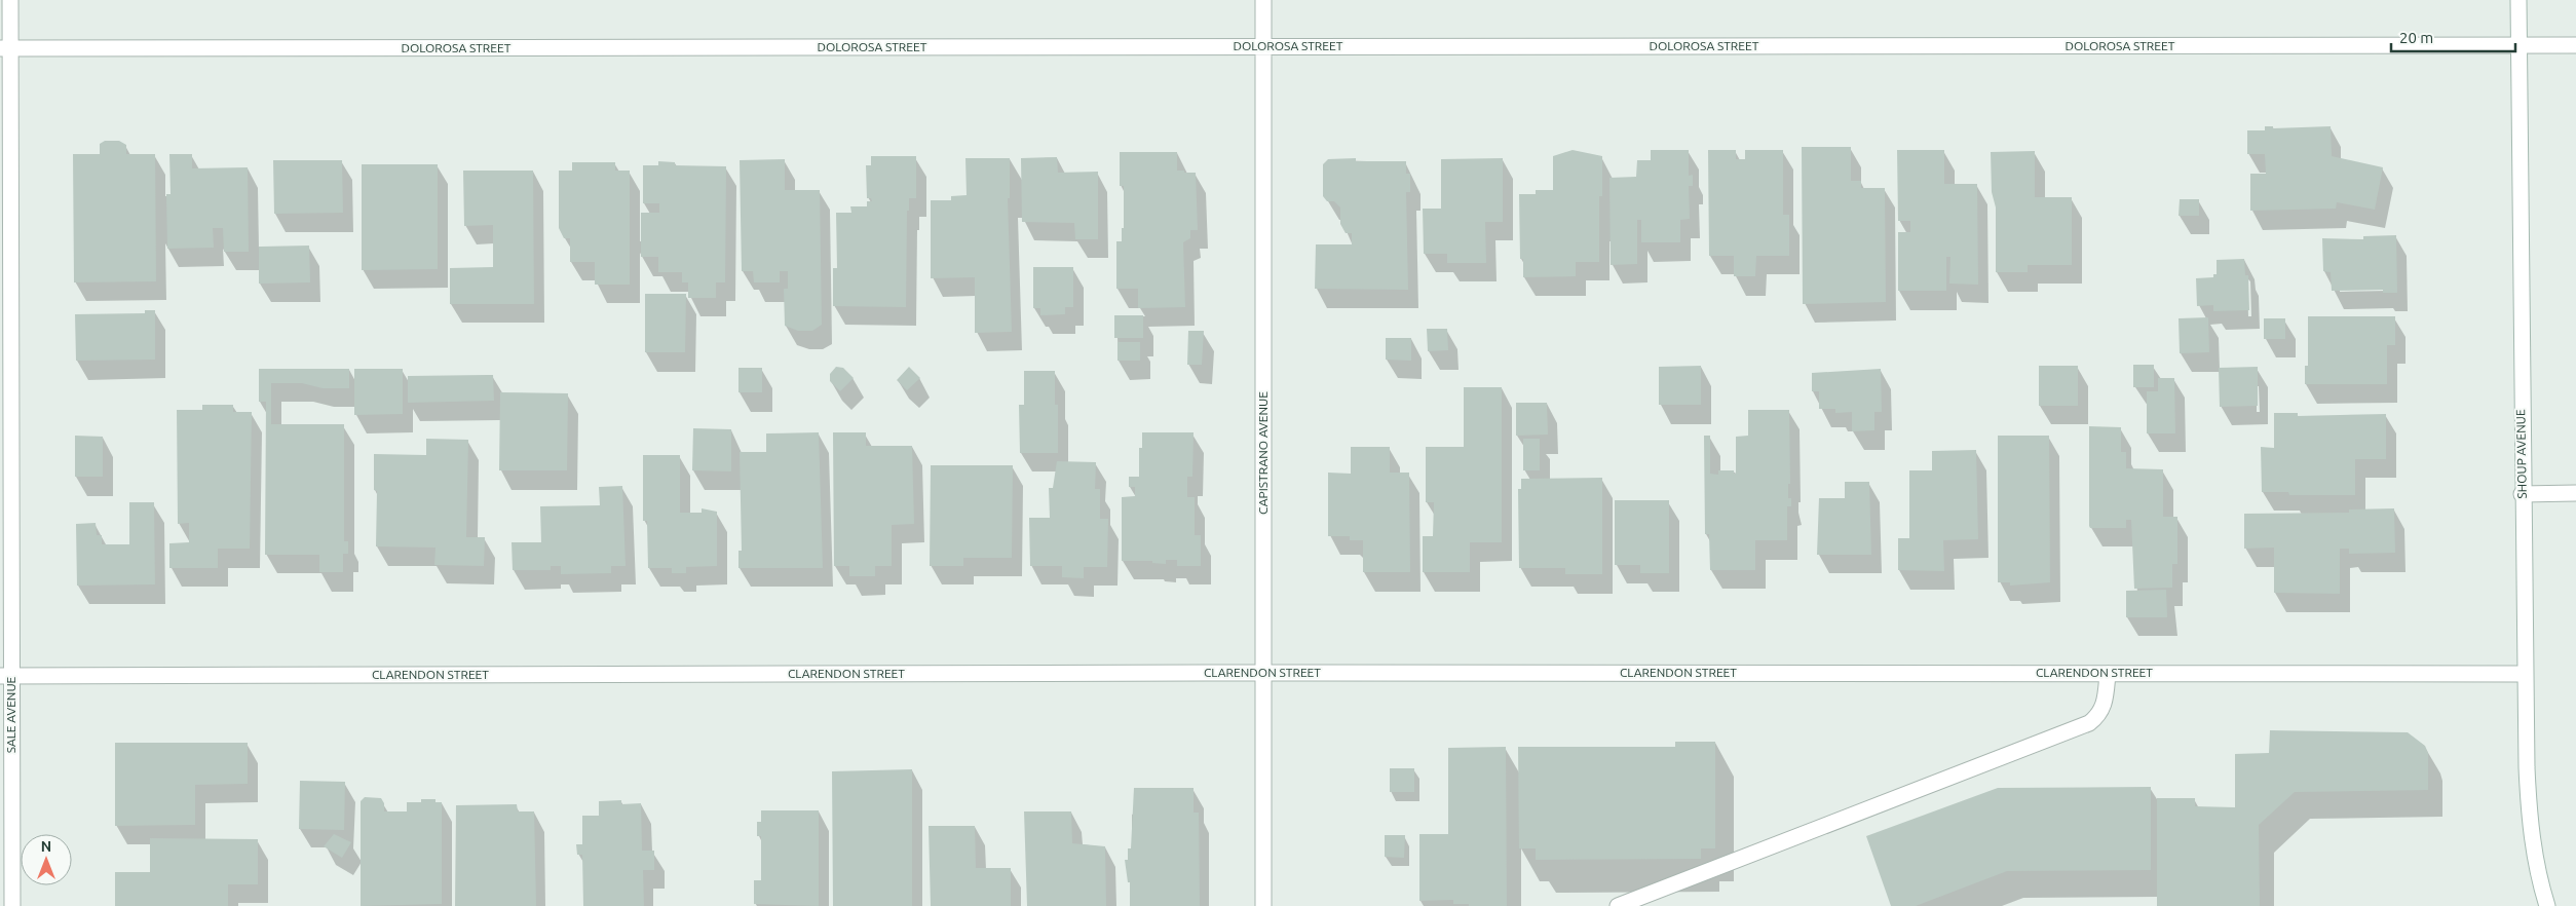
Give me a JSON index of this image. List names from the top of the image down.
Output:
{
  "streets": {
    "street": [
      "DOLOROSA STREET",
      "CAPISTRANO AVENUE",
      "SHOUP AVENUE",
      "CLARENDON STREET",
      "SALE AVENUE"
    ]
  },
  "crossings": [
    ["DOLOROSA STREET", "CAPISTRANO AVENUE"],
    ["DOLOROSA STREET", "SHOUP AVENUE"],
    ["DOLOROSA STREET", "SALE AVENUE"],
    ["CAPISTRANO AVENUE", "CLARENDON STREET"],
    ["SHOUP AVENUE", "CLARENDON STREET"],
    ["CLARENDON STREET", "SALE AVENUE"]
  ],
  "scale_bar": "20 m",
  "north": "top"
}
